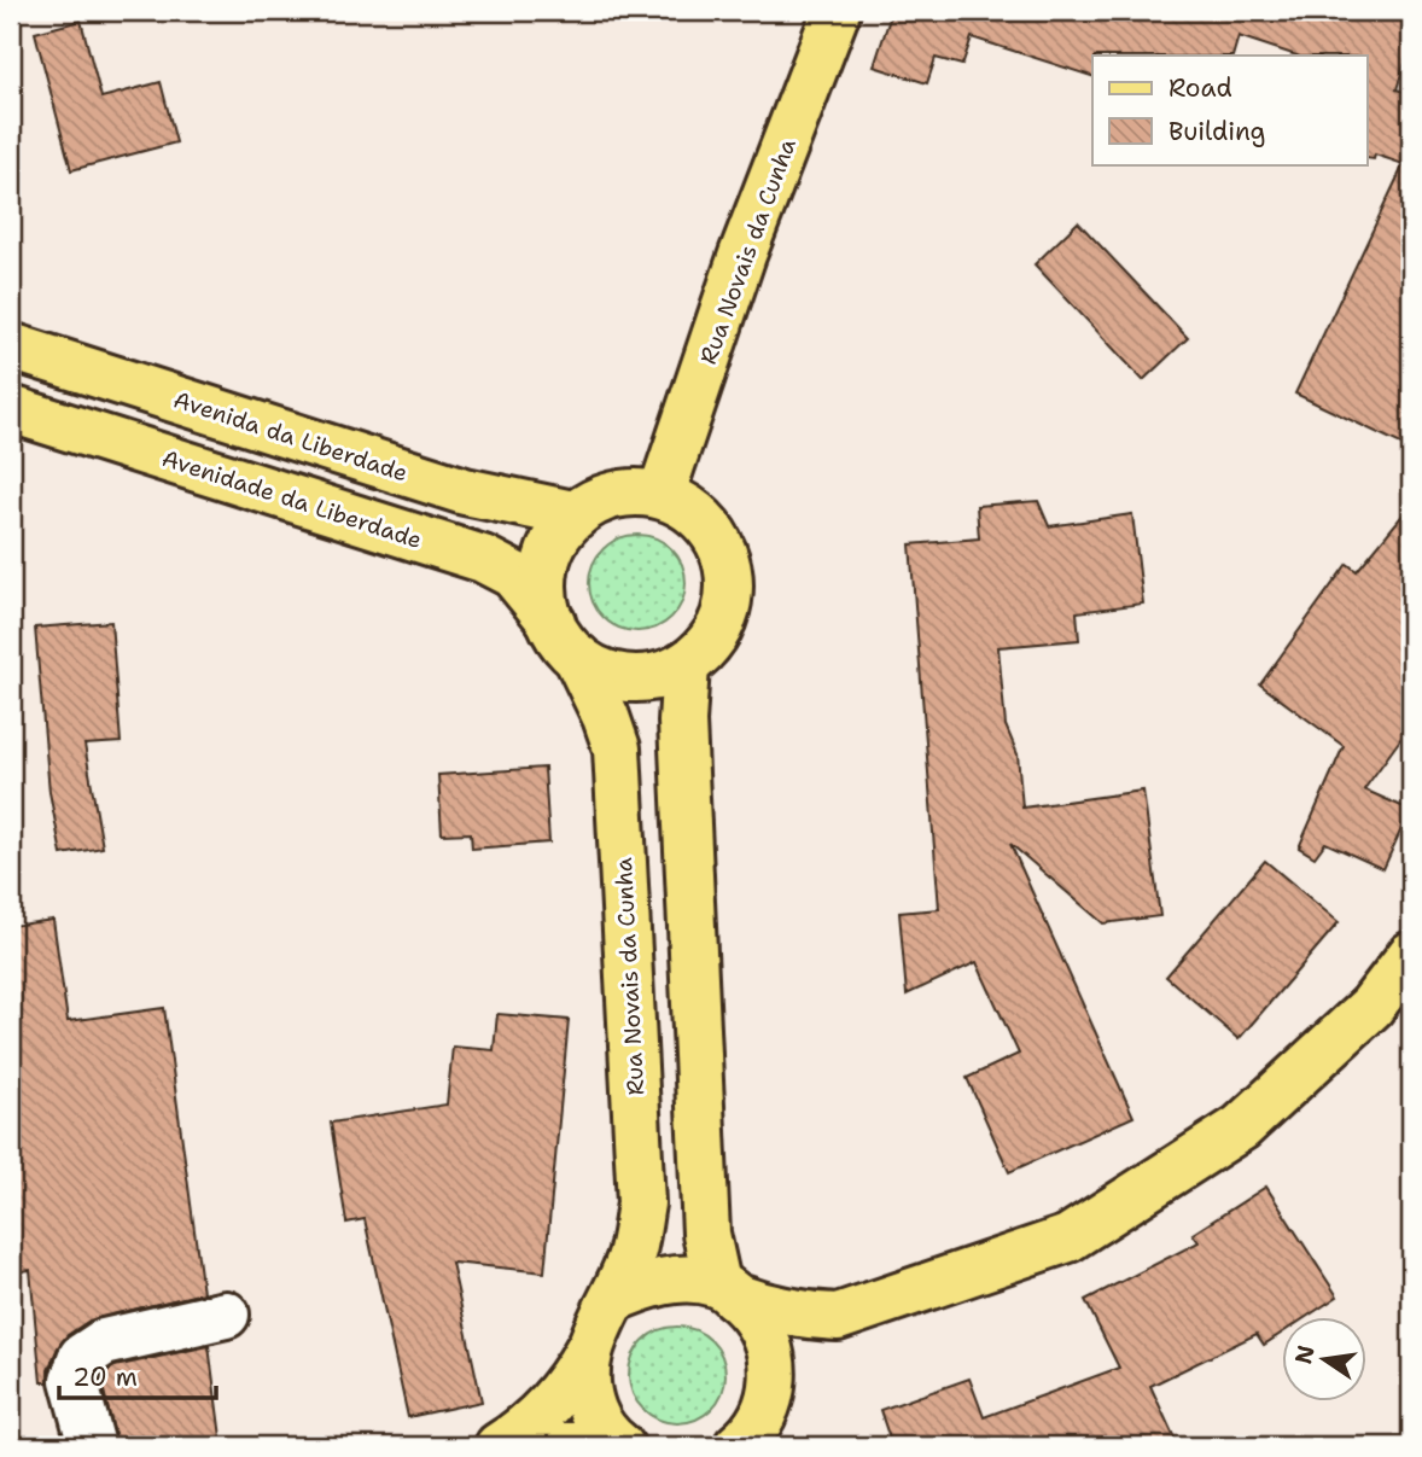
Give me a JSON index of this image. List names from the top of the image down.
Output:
{
  "streets": {
    "main road": ["Rua Novais da Cunha", "Avenida da Liberdade", "Avenidade da Liberdade"]
  },
  "crossings": [
    ["Rua Novais da Cunha", "Avenida da Liberdade"],
    ["Rua Novais da Cunha", "Avenidade da Liberdade"],
    ["Avenida da Liberdade", "Avenidade da Liberdade"]
  ],
  "legend": ["Road", "Building"],
  "scale_bar": "20 m",
  "north": "left"
}
